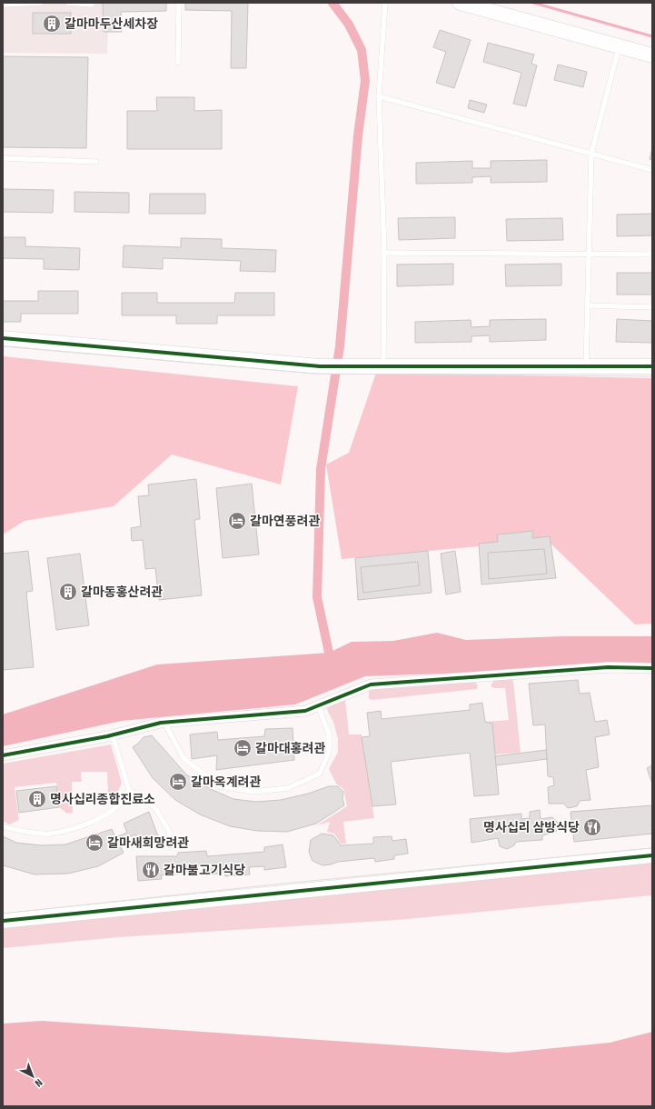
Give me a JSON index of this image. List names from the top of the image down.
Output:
{
  "places": {
    "building": ["갈마마두산세차장", "갈마동홍산려관", "명사십리종합진료소"],
    "hotel": [
      "갈마연풍려관",
      "갈마대홍려관",
      "갈마옥계려관",
      "갈마새희망려관"
    ],
    "restaurant": ["명사십리 삼방식당", "갈마불고기식당"]
  },
  "north": "bottom right"
}
